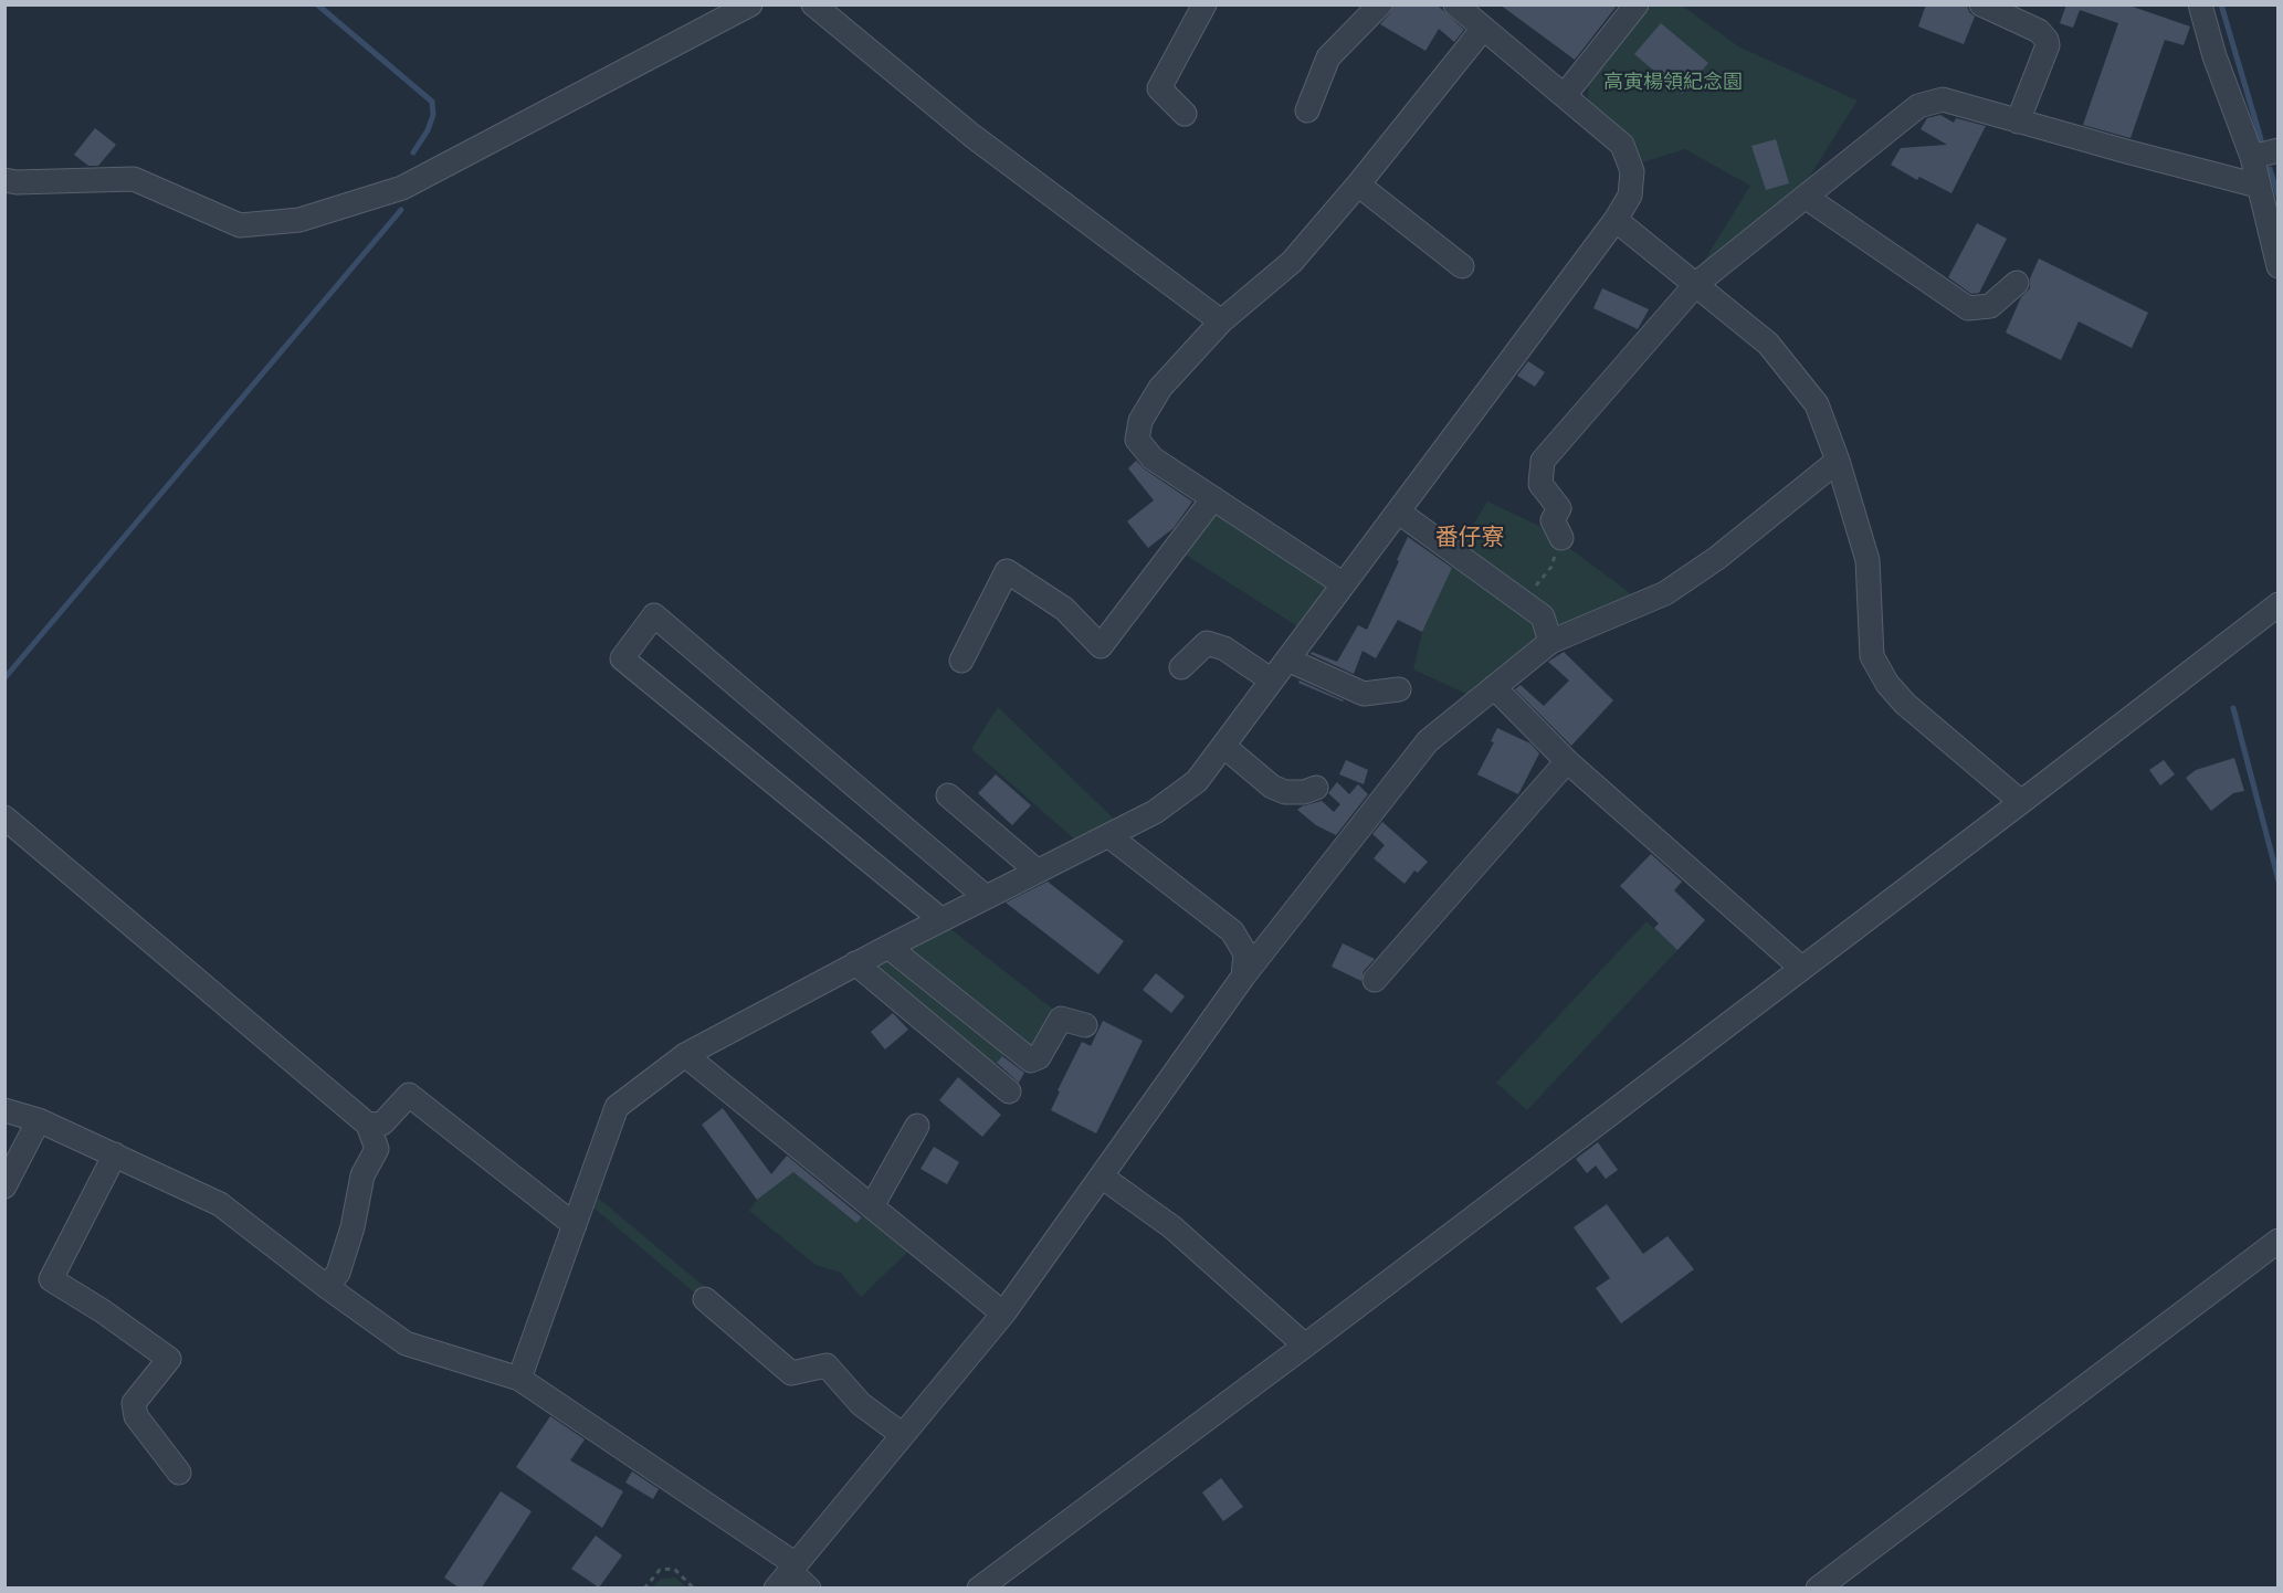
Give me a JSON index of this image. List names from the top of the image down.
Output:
{
  "districts": ["番仔寮"],
  "parks": ["高寅楊領紀念園"]
}
